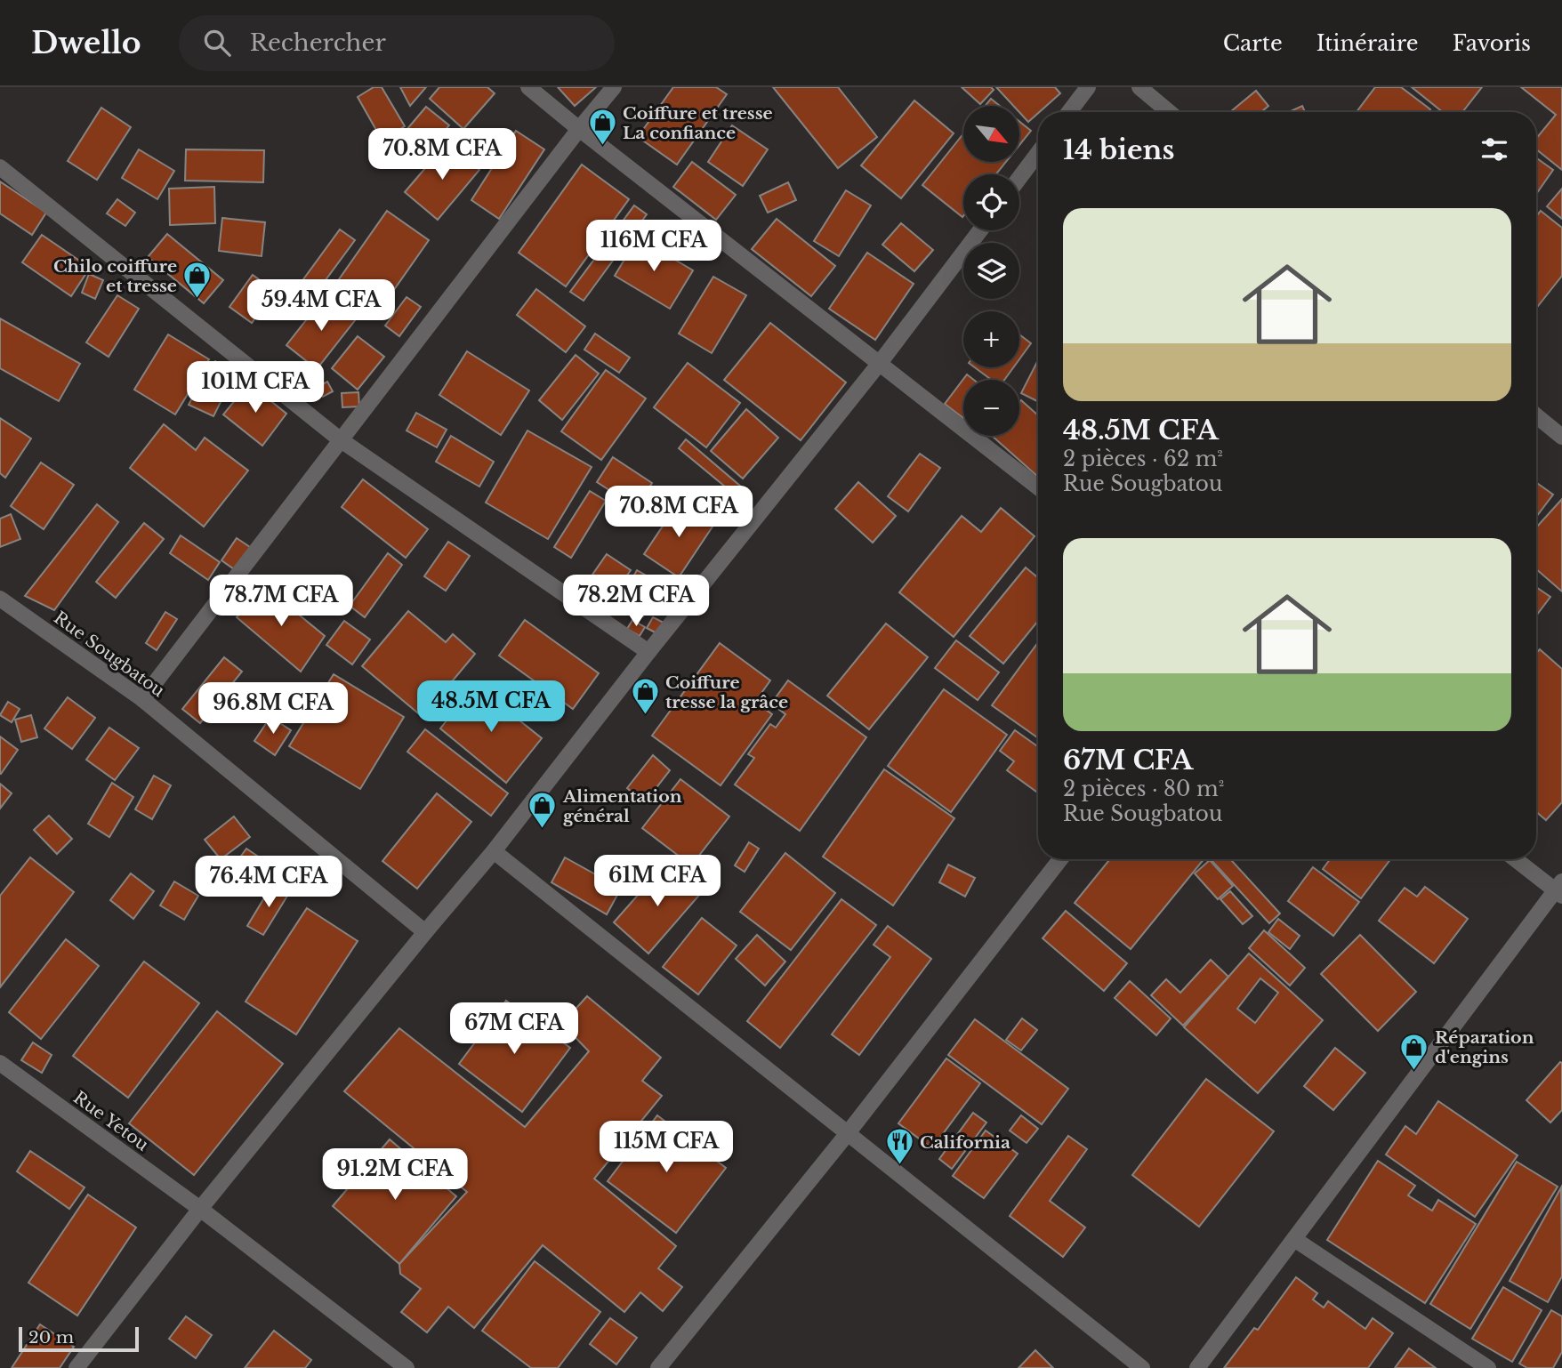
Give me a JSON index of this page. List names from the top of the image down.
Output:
{
  "streets": {
    "street": ["Rue Sougbatou", "Rue Yetou"]
  },
  "places": {
    "shop": [
      "Coiffure et tresse La confiance",
      "Chilo coiffure et tresse",
      "Coiffure tresse la grâce",
      "Alimentation général",
      "Réparation d'engins"
    ],
    "restaurant": ["California"]
  },
  "scale_bar": "20 m",
  "north": "bottom right",
  "page": {
    "header": "Dwello",
    "search": "Rechercher",
    "nav": ["Carte", "Itinéraire", "Favoris"],
    "map_buttons": ["+", "−"],
    "heading": "14 biens",
    "price": [
      "70.8M CFA",
      "116M CFA",
      "59.4M CFA",
      "101M CFA",
      "70.8M CFA",
      "78.7M CFA",
      "78.2M CFA",
      "48.5M CFA",
      "96.8M CFA",
      "61M CFA",
      "76.4M CFA",
      "67M CFA",
      "115M CFA",
      "91.2M CFA"
    ],
    "list": [
      {
        "name": "48.5M CFA",
        "note": "2 pièces · 62 m² · Rue Sougbatou"
      },
      {
        "name": "67M CFA",
        "note": "2 pièces · 80 m² · Rue Sougbatou"
      }
    ],
    "scale": "20 m"
  }
}
